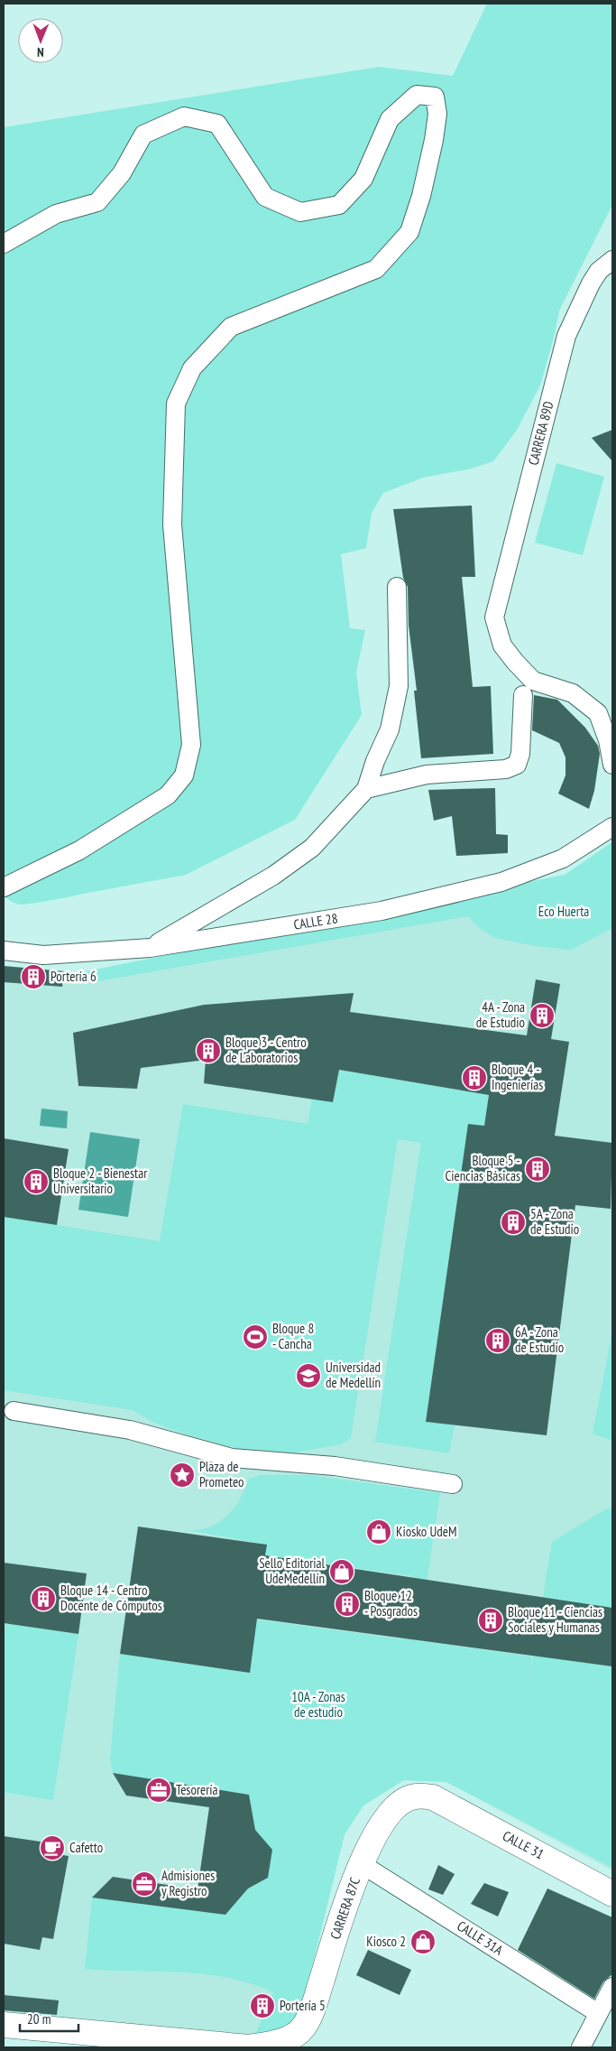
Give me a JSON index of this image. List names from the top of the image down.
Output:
{
  "streets": {
    "street": [
      "CARRERA 89D",
      "CALLE 28",
      "CALLE 31",
      "CARRERA 87C",
      "CALLE 31A"
    ]
  },
  "crossings": [
    ["CALLE 31", "CARRERA 87C"],
    ["CARRERA 87C", "CALLE 31A"]
  ],
  "parks": ["Eco Huerta", "10A - Zonas de estudio"],
  "places": {
    "building": [
      "Portería 6",
      "4A - Zona de Estudio",
      "Bloque 3 - Centro de Laboratorios",
      "Bloque 4 - Ingenierías",
      "Bloque 5 - Ciencias Básicas",
      "Bloque 2 - Bienestar Universitario",
      "5A - Zona de Estudio",
      "6A - Zona de Estudio",
      "Bloque 14 - Centro Docente de Cómputos",
      "Bloque 12 - Posgrados",
      "Bloque 11 - Ciencias Sociales y Humanas",
      "Portería 5"
    ],
    "sports": ["Bloque 8 - Cancha"],
    "school or university": ["Universidad de Medellín"],
    "place": ["Plaza de Prometeo"],
    "shop": ["Kiosko UdeM", "Sello Editorial UdeMedellín", "Kiosco 2"],
    "office": ["Tesorería", "Admisiones y Registro"],
    "cafe": ["Cafetto"]
  },
  "scale_bar": "20 m",
  "north": "bottom"
}
